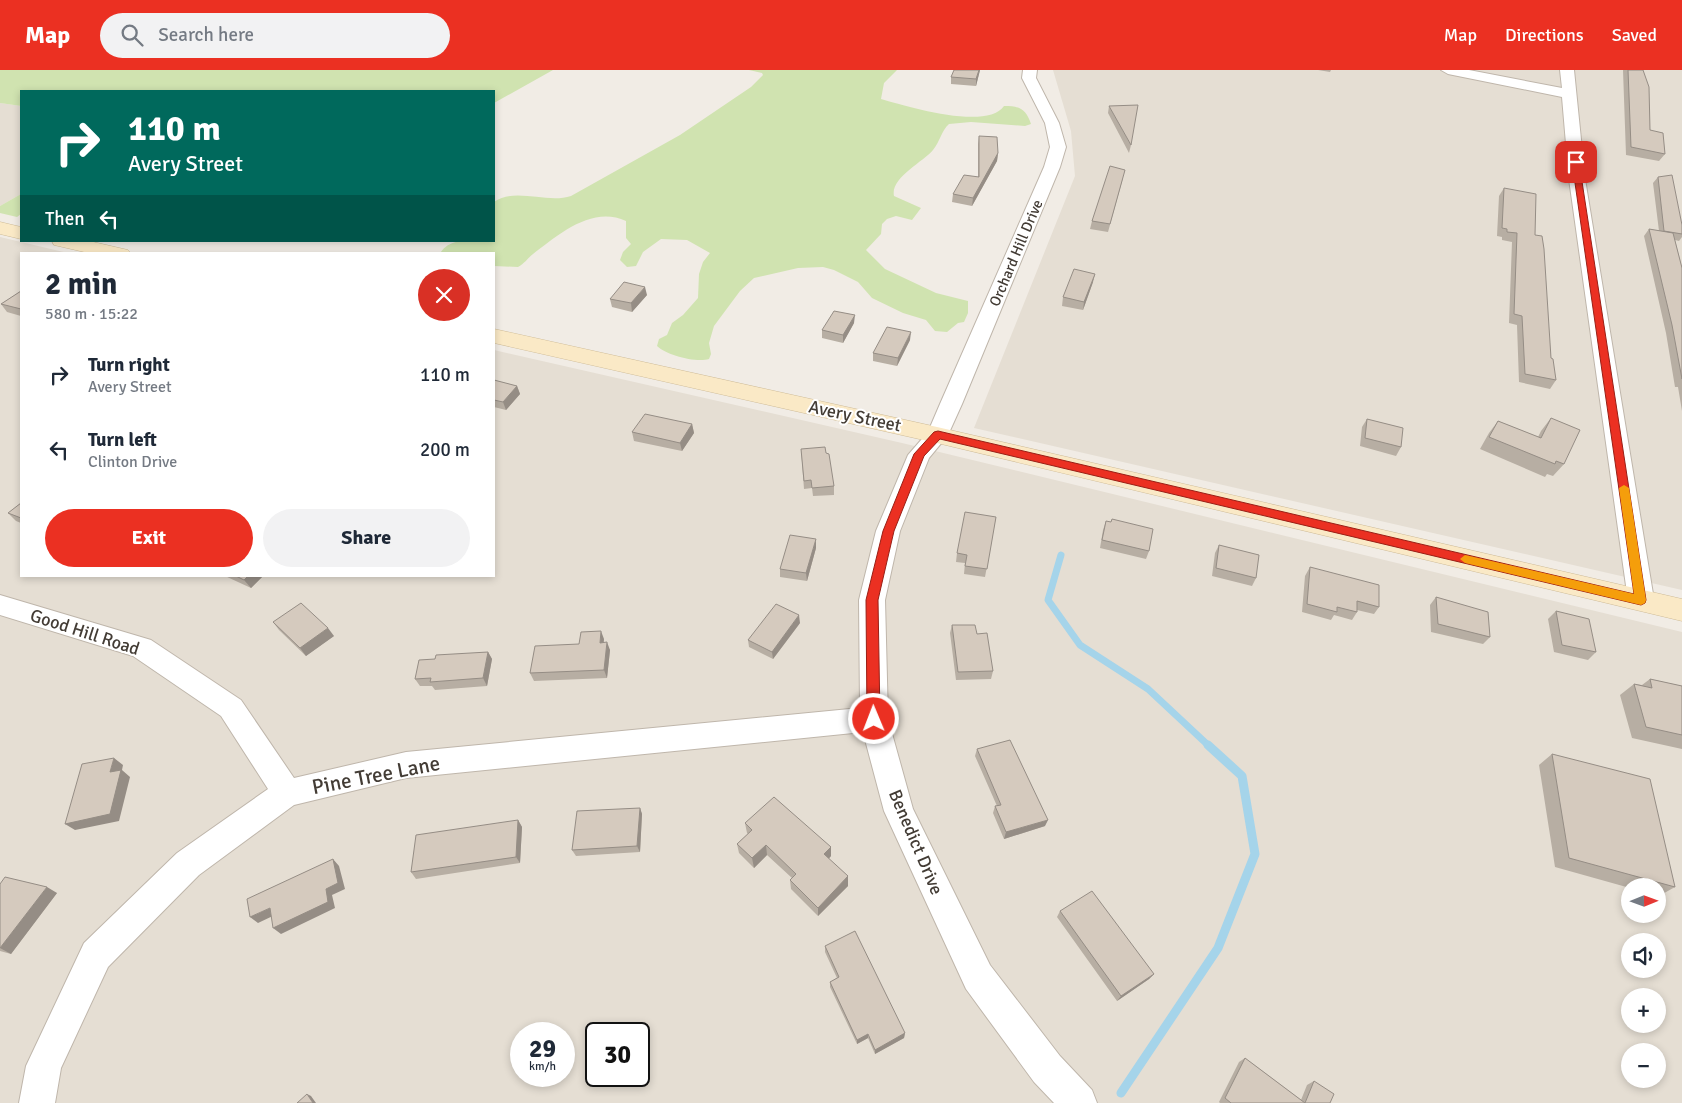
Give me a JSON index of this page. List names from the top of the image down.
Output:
{
  "streets": {
    "main road": ["Avery Street"],
    "street": [
      "Orchard Hill Drive",
      "Good Hill Road",
      "Pine Tree Lane",
      "Benedict Drive"
    ]
  },
  "crossings": [
    ["Orchard Hill Drive", "Avery Street"],
    ["Orchard Hill Drive", "Benedict Drive"],
    ["Avery Street", "Benedict Drive"],
    ["Good Hill Road", "Pine Tree Lane"],
    ["Pine Tree Lane", "Benedict Drive"]
  ],
  "north": "right",
  "page": {
    "header": "Map",
    "search": "Search here",
    "nav": ["Map", "Directions", "Saved"],
    "turn": ["110 m", "Avery Street"],
    "then": "Then",
    "heading": ["2 min", "580 m · 15:22"],
    "list": [
      {
        "name": "Turn right",
        "note": "Avery Street",
        "value": "110 m"
      },
      {
        "name": "Turn left",
        "note": "Clinton Drive",
        "value": "200 m"
      }
    ],
    "buttons": ["Exit", "Share"],
    "map_buttons": ["+", "−"],
    "speed": "29 km/h",
    "limit": "30"
  }
}
